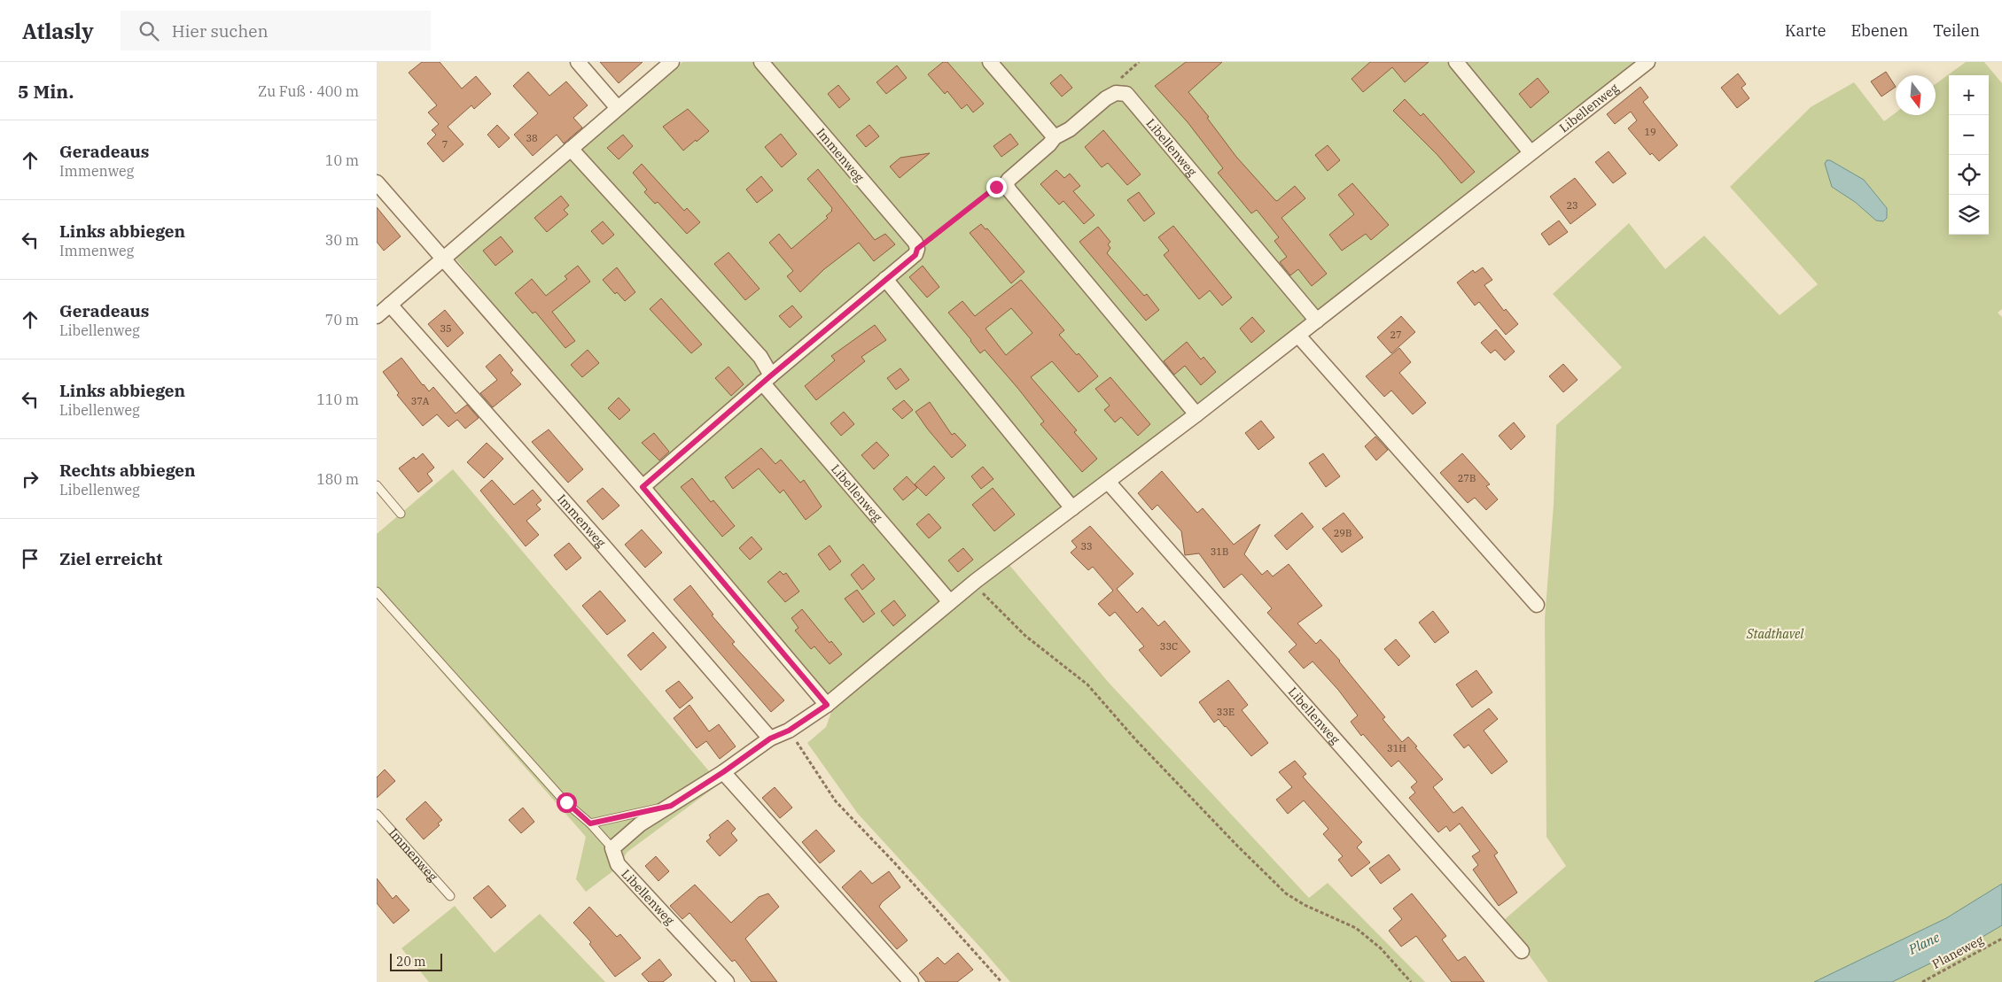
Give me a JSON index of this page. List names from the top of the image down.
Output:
{
  "streets": {
    "street": ["Libellenweg", "Immenweg"],
    "path": ["Planeweg"]
  },
  "crossings": [
    ["Libellenweg", "Immenweg"]
  ],
  "water": ["Plane"],
  "parks": ["Stadthavel"],
  "house_numbers": [
    "19",
    "38",
    "7",
    "23",
    "35",
    "27",
    "37A",
    "27B",
    "29B",
    "33",
    "31B",
    "33C",
    "33E",
    "31H"
  ],
  "scale_bar": "20 m",
  "north": "bottom",
  "page": {
    "header": "Atlasly",
    "search": "Hier suchen",
    "nav": ["Karte", "Ebenen", "Teilen"],
    "heading": ["5 Min.", "Zu Fuß · 400 m"],
    "map_buttons": ["+", "−"],
    "list": [
      ["Geradeaus", "Immenweg", "10 m"],
      ["Links abbiegen", "Immenweg", "30 m"],
      ["Geradeaus", "Libellenweg", "70 m"],
      ["Links abbiegen", "Libellenweg", "110 m"],
      ["Rechts abbiegen", "Libellenweg", "180 m"],
      "Ziel erreicht"
    ],
    "scale": "20 m"
  }
}
